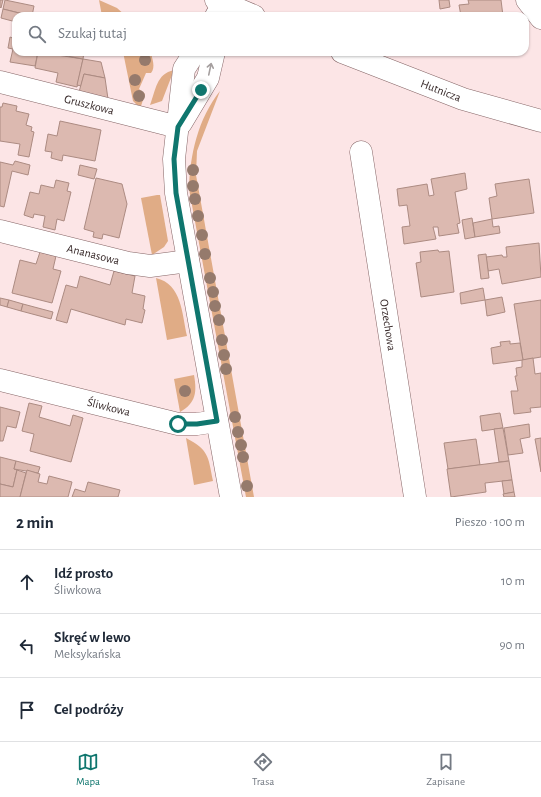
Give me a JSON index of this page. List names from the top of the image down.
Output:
{
  "streets": {
    "street": [
      "Hutnicza",
      "Gruszkowa",
      "Ananasowa",
      "Orzechowa",
      "Śliwkowa"
    ]
  },
  "page": {
    "search": "Szukaj tutaj",
    "heading": ["2 min", "Pieszo · 100 m"],
    "list": [
      ["Idź prosto", "Śliwkowa", "10 m"],
      ["Skręć w lewo", "Meksykańska", "90 m"],
      "Cel podróży"
    ],
    "nav": ["Mapa", "Trasa", "Zapisane"]
  }
}
